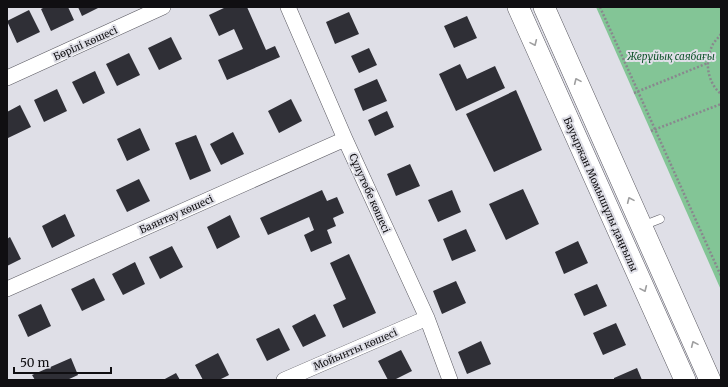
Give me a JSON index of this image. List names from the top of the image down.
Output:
{
  "streets": {
    "main road": ["Бауыржан Момышұлы даңғылы"],
    "street": [
      "Бөрілі көшесі",
      "Сұлутөбе көшесі",
      "Баянтау көшесі",
      "Мойынты көшесі"
    ]
  },
  "crossings": [
    ["Сұлутөбе көшесі", "Баянтау көшесі"],
    ["Сұлутөбе көшесі", "Мойынты көшесі"]
  ],
  "parks": ["Жерұйық саябағы"],
  "scale_bar": "50 m"
}
